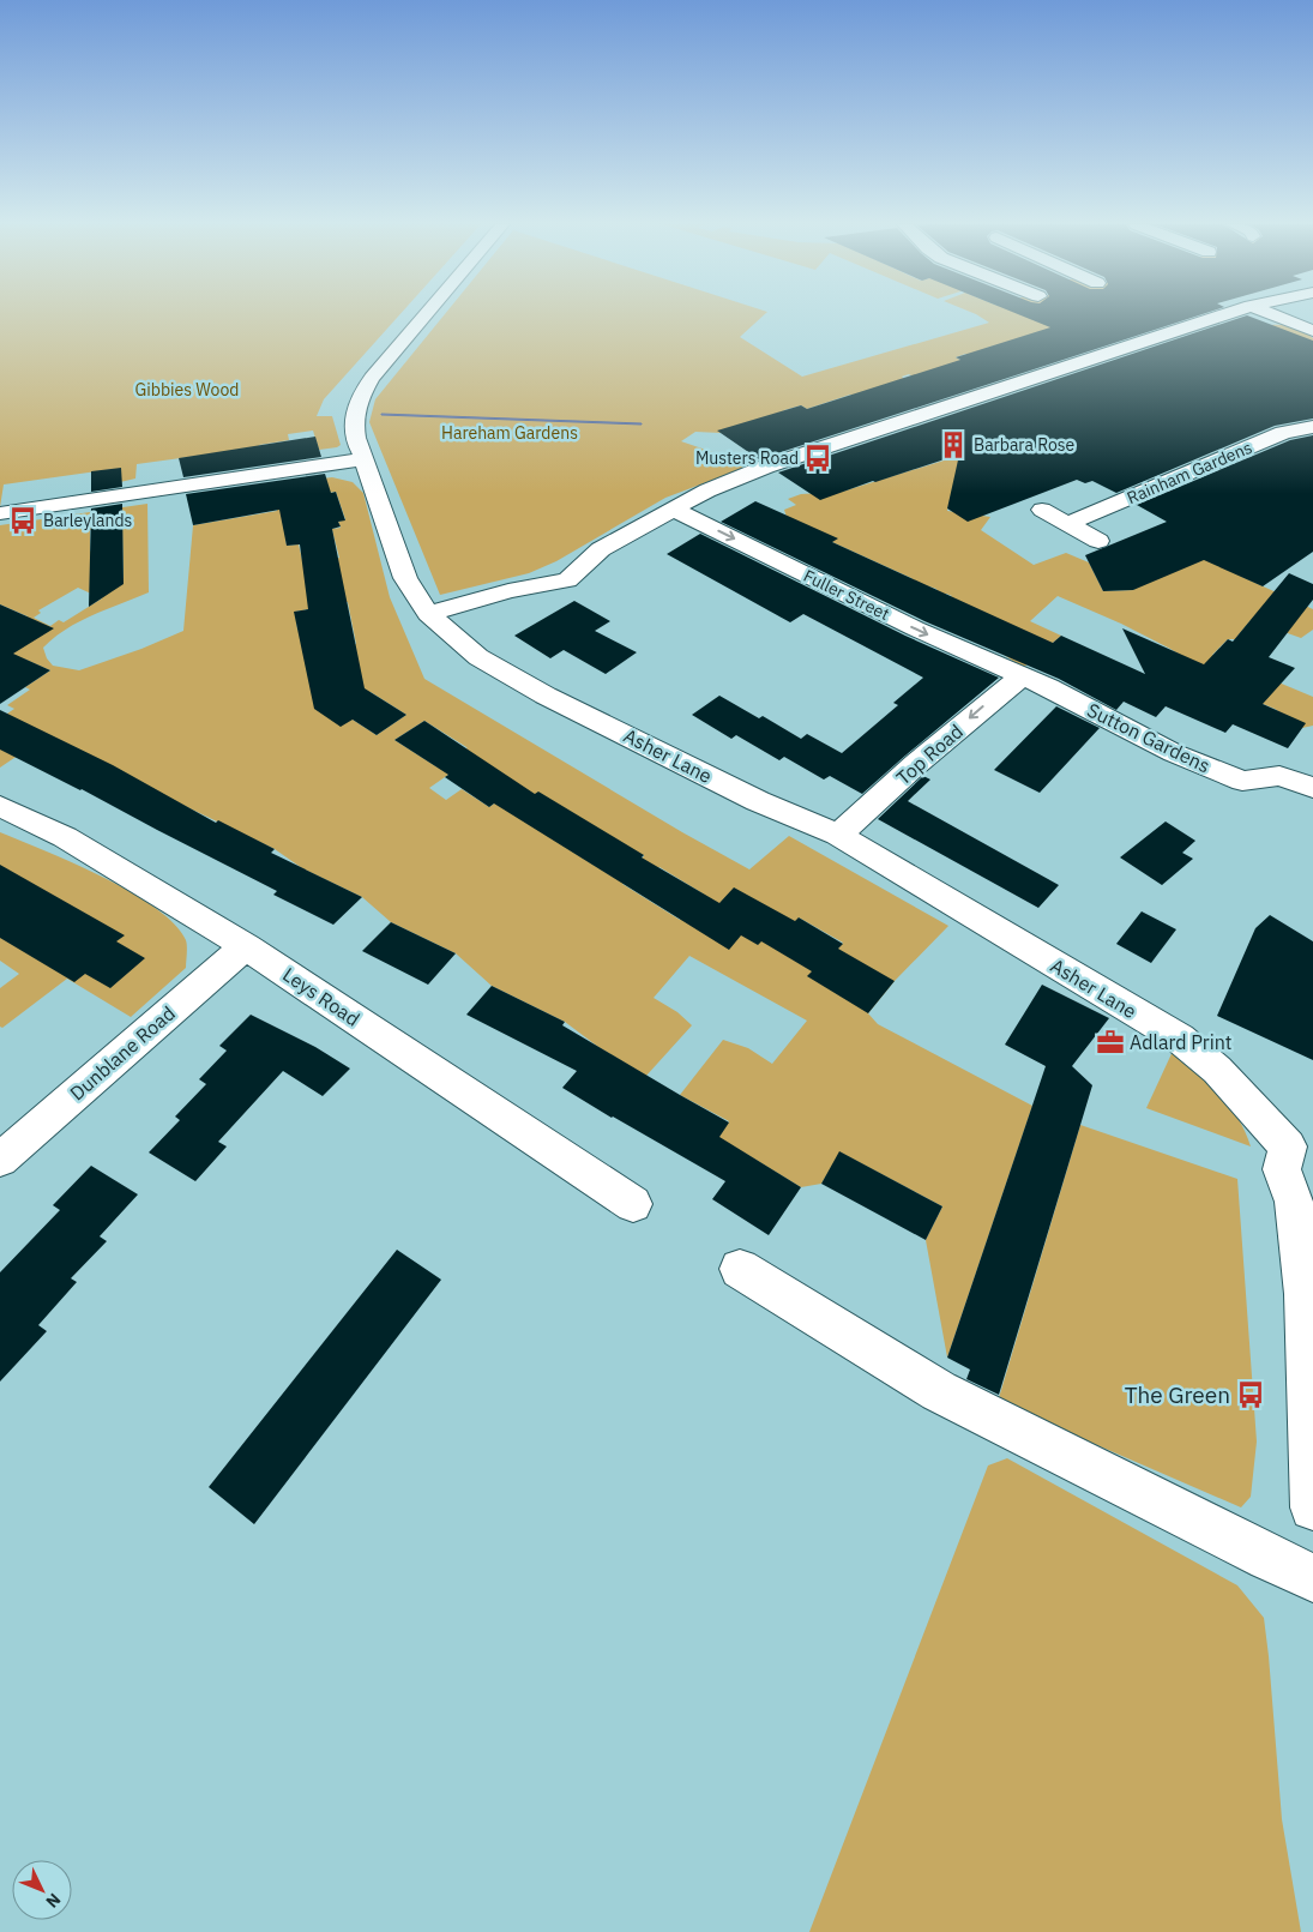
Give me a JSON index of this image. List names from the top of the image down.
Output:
{
  "streets": {
    "street": [
      "Rainham Gardens",
      "Fuller Street",
      "Sutton Gardens",
      "Top Road",
      "Asher Lane",
      "Leys Road",
      "Dunblane Road"
    ]
  },
  "crossings": [
    ["Fuller Street", "Sutton Gardens"],
    ["Fuller Street", "Top Road"],
    ["Sutton Gardens", "Top Road"],
    ["Top Road", "Asher Lane"],
    ["Leys Road", "Dunblane Road"]
  ],
  "one_way": ["Fuller Street", "Top Road"],
  "parks": ["Gibbies Wood", "Hareham Gardens"],
  "places": {
    "building": ["Barbara Rose"],
    "bus stop": ["Musters Road", "Barleylands", "The Green"],
    "office": ["Adlard Print"]
  },
  "north": "bottom right"
}
